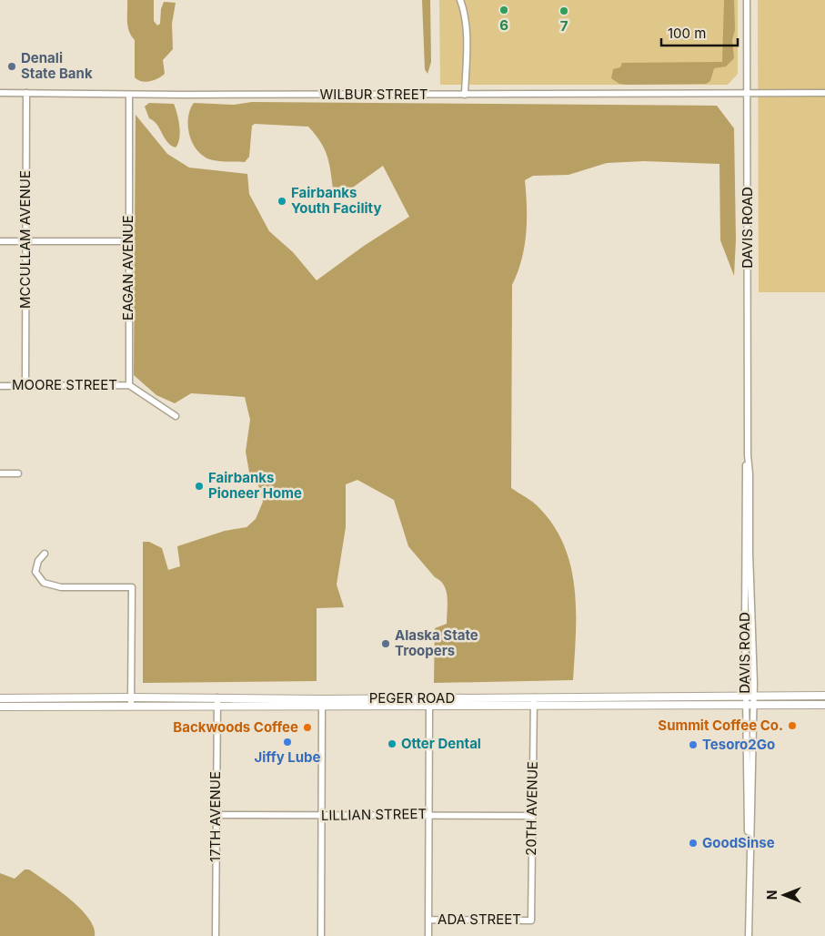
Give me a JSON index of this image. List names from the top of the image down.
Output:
{
  "streets": {
    "main road": ["PEGER ROAD"],
    "street": [
      "WILBUR STREET",
      "DAVIS ROAD",
      "MCCULLAM AVENUE",
      "EAGAN AVENUE",
      "MOORE STREET",
      "20TH AVENUE",
      "LILLIAN STREET",
      "17TH AVENUE",
      "ADA STREET"
    ]
  },
  "crossings": [
    ["WILBUR STREET", "DAVIS ROAD"],
    ["WILBUR STREET", "MCCULLAM AVENUE"],
    ["WILBUR STREET", "EAGAN AVENUE"],
    ["DAVIS ROAD", "PEGER ROAD"],
    ["MCCULLAM AVENUE", "MOORE STREET"],
    ["EAGAN AVENUE", "MOORE STREET"],
    ["PEGER ROAD", "20TH AVENUE"],
    ["PEGER ROAD", "17TH AVENUE"],
    ["20TH AVENUE", "LILLIAN STREET"],
    ["20TH AVENUE", "ADA STREET"],
    ["LILLIAN STREET", "17TH AVENUE"]
  ],
  "places": [
    "6",
    "7",
    "Denali State Bank",
    "Fairbanks Youth Facility",
    "Fairbanks Pioneer Home",
    "Alaska State Troopers",
    "Summit Coffee Co.",
    "Backwoods Coffee",
    "Jiffy Lube",
    "Otter Dental",
    "Tesoro2Go",
    "GoodSinse"
  ],
  "scale_bar": "100 m",
  "north": "left"
}
